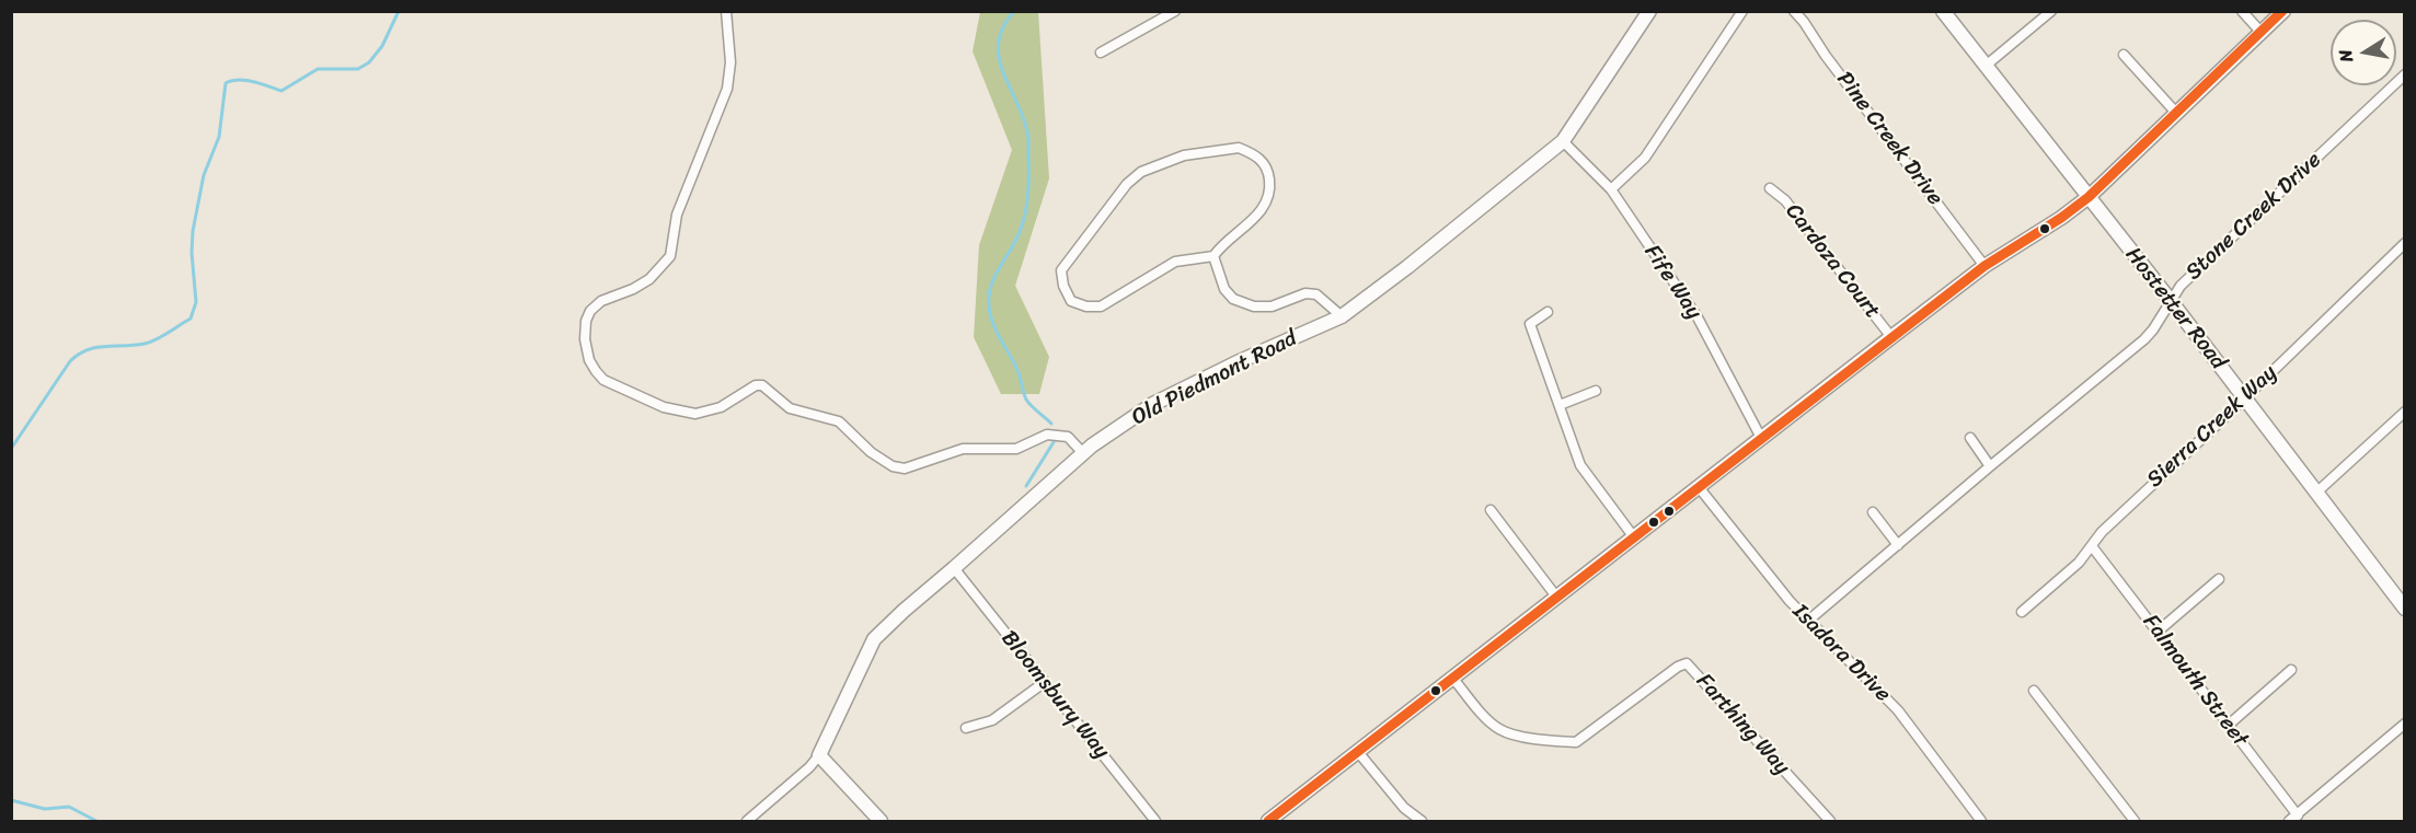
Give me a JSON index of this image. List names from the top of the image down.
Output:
{
  "streets": {
    "main road": ["Hostetter Road", "Old Piedmont Road"],
    "street": [
      "Pine Creek Drive",
      "Stone Creek Drive",
      "Cardoza Court",
      "Fife Way",
      "Sierra Creek Way",
      "Isadora Drive",
      "Falmouth Street",
      "Bloomsbury Way",
      "Farthing Way"
    ]
  },
  "crossings": [
    ["Stone Creek Drive", "Hostetter Road"],
    ["Stone Creek Drive", "Isadora Drive"],
    ["Fife Way", "Old Piedmont Road"],
    ["Hostetter Road", "Sierra Creek Way"],
    ["Old Piedmont Road", "Bloomsbury Way"],
    ["Sierra Creek Way", "Falmouth Street"]
  ],
  "north": "left"
}
